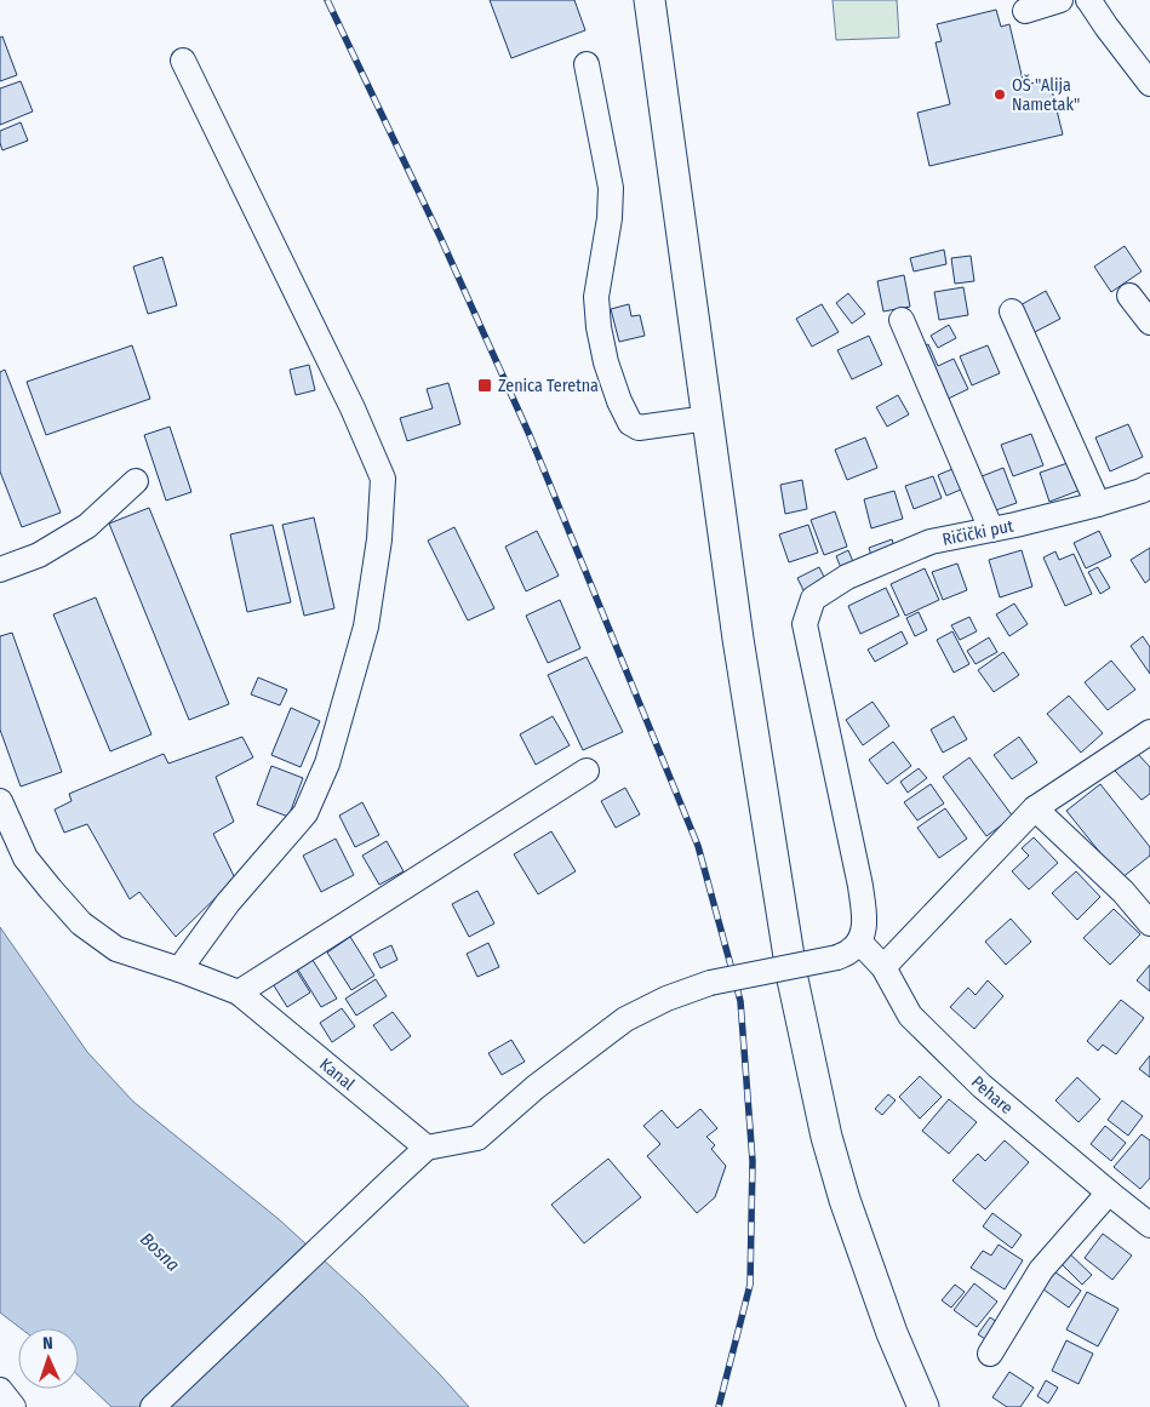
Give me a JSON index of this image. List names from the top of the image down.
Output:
{
  "streets": {
    "street": ["Ričički put", "Kanal", "Pehare"]
  },
  "crossings": [
    ["Ričički put", "Pehare"]
  ],
  "water": ["Bosna"],
  "places": {
    "other": ["OŠ \"Alija Nametak\""],
    "transit": ["Zenica Teretna"]
  },
  "north": "top"
}
